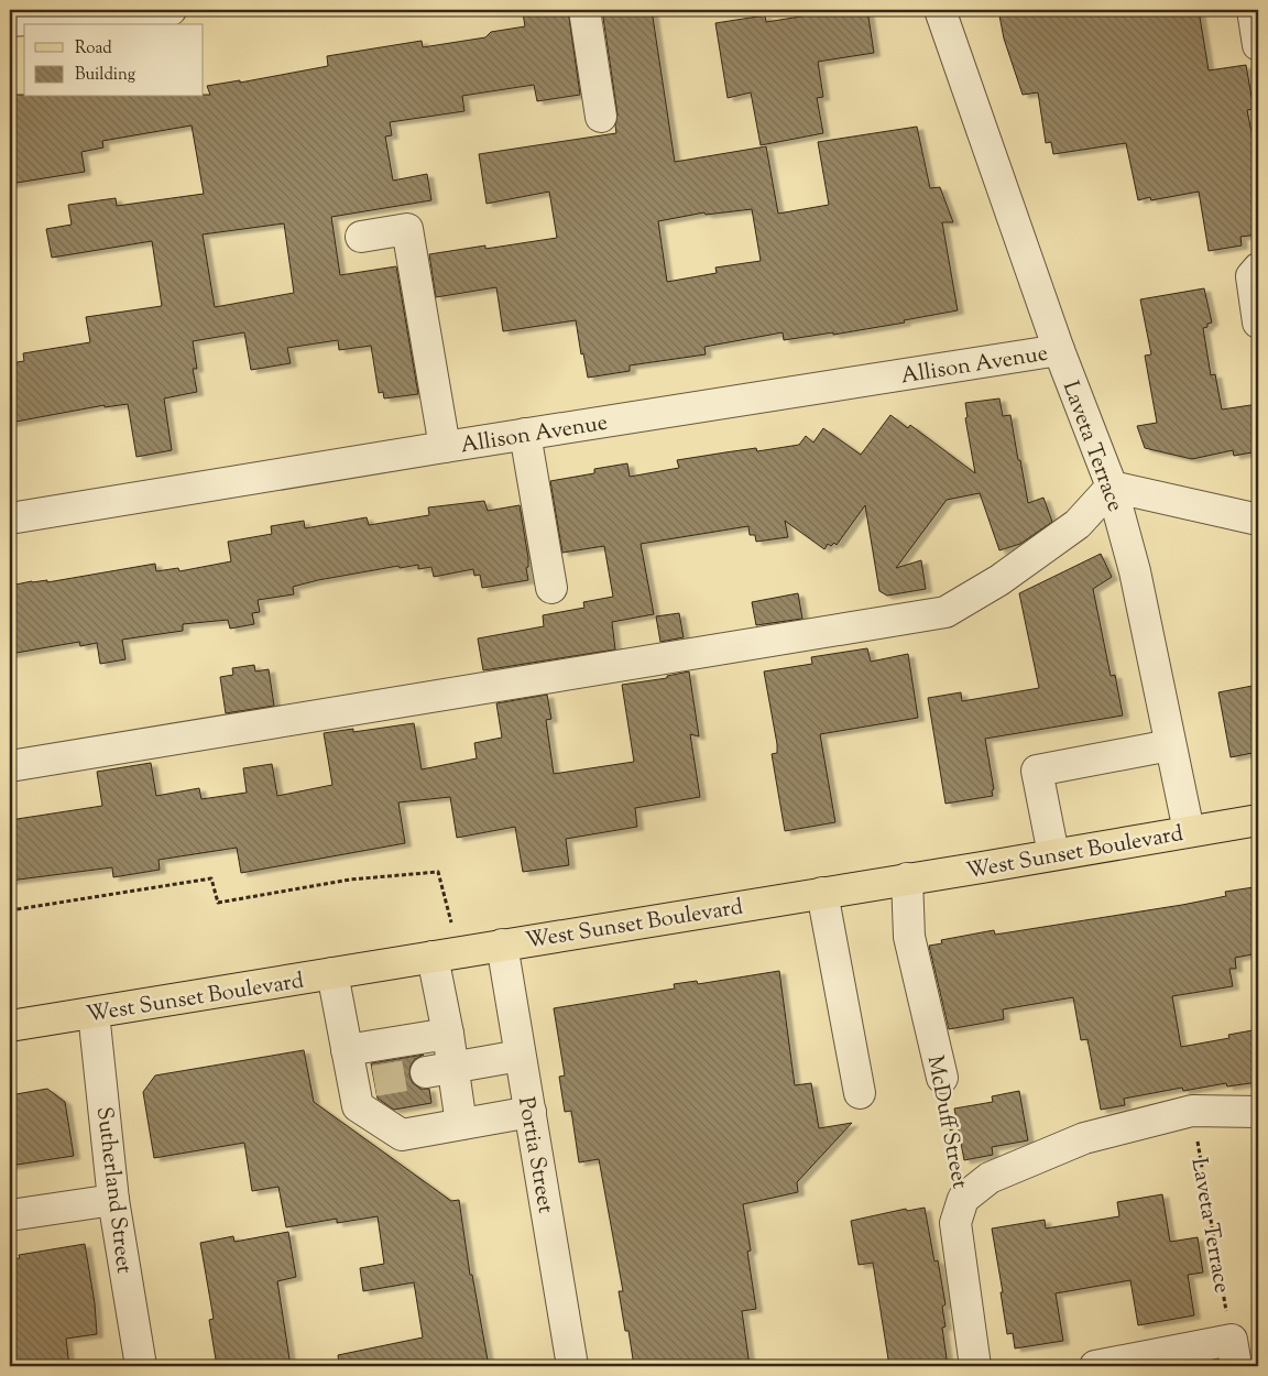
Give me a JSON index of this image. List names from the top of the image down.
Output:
{
  "streets": {
    "main road": ["West Sunset Boulevard"],
    "street": [
      "Allison Avenue",
      "Laveta Terrace",
      "McDuff Street",
      "Portia Street",
      "Sutherland Street"
    ]
  },
  "crossings": [
    ["Allison Avenue", "Laveta Terrace"],
    ["Laveta Terrace", "West Sunset Boulevard"],
    ["West Sunset Boulevard", "McDuff Street"],
    ["West Sunset Boulevard", "Portia Street"],
    ["West Sunset Boulevard", "Sutherland Street"]
  ],
  "legend": ["Road", "Building"]
}
